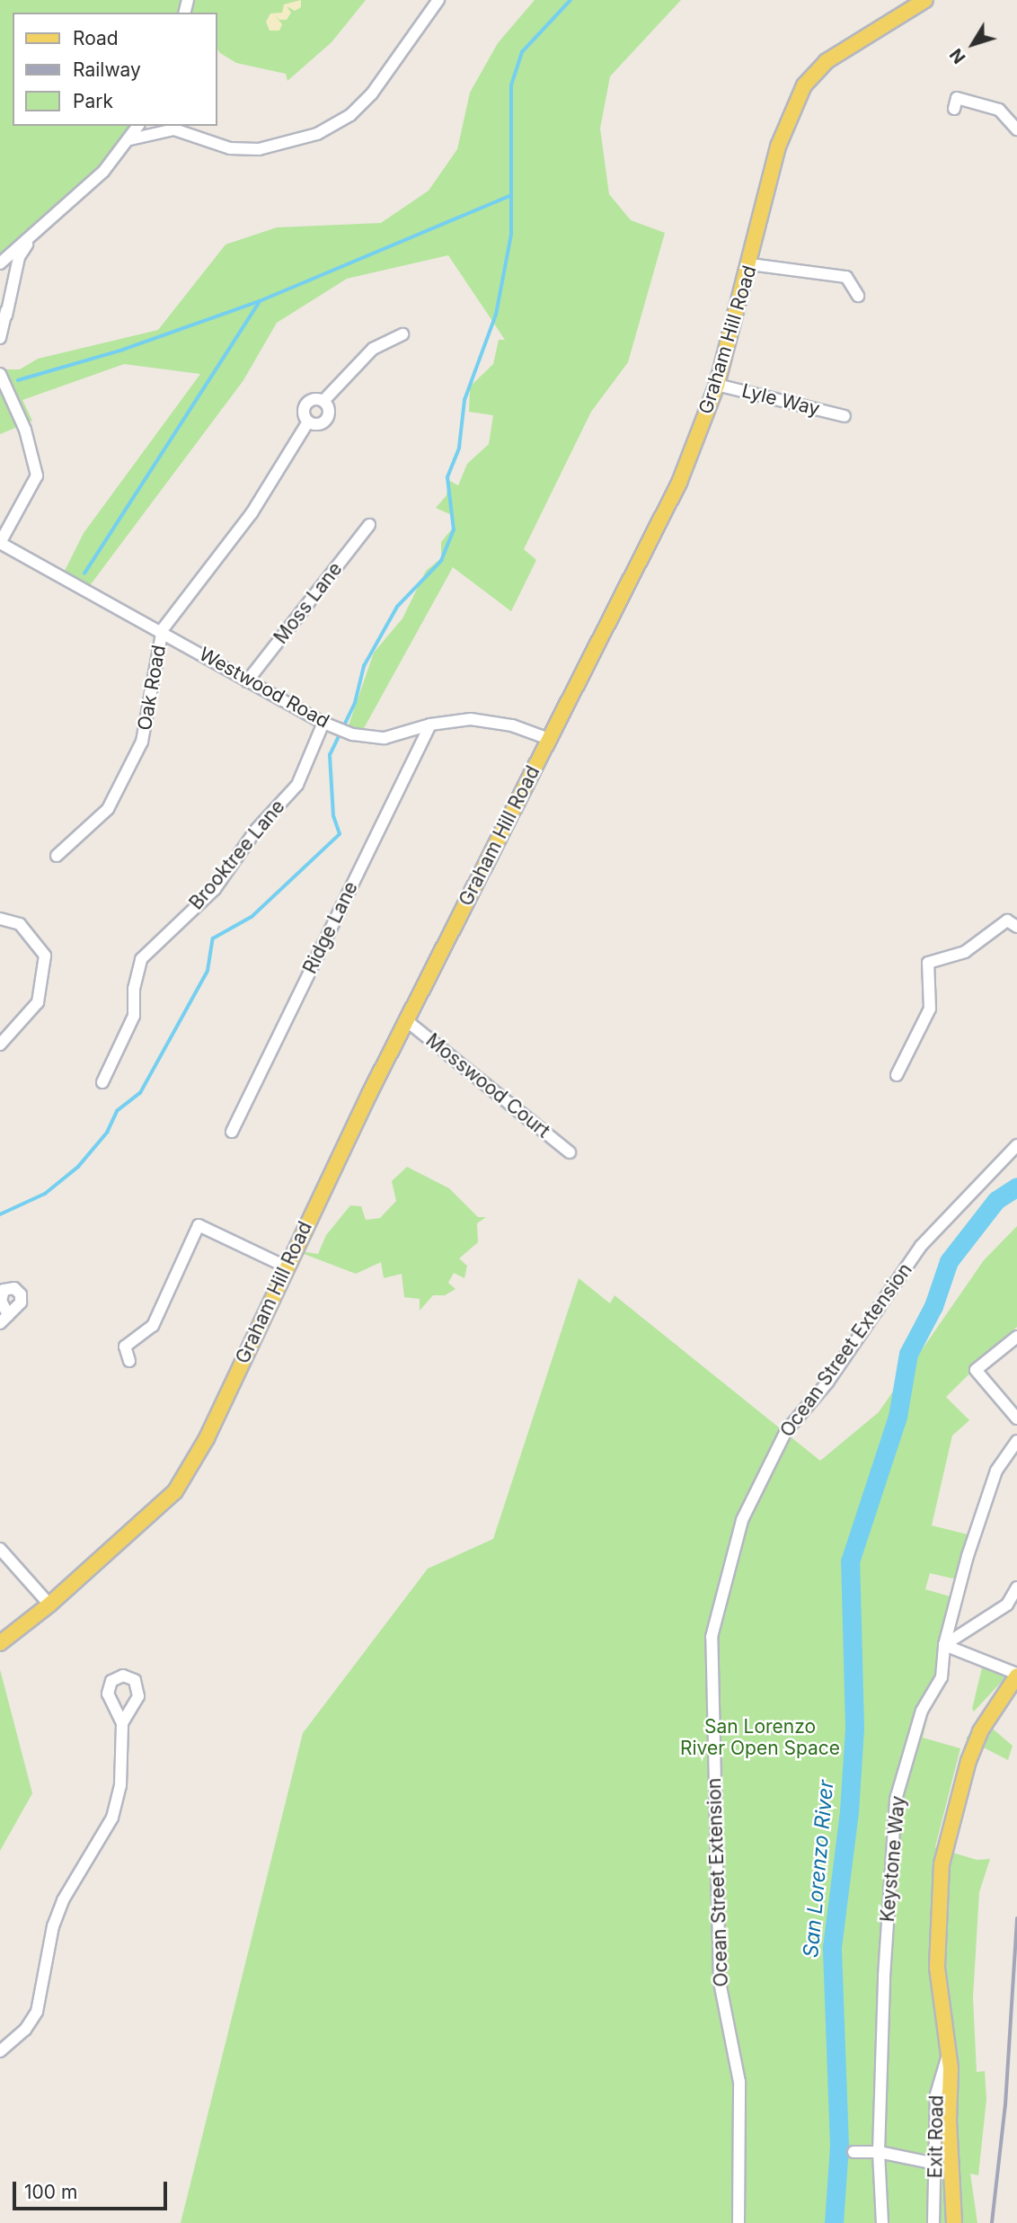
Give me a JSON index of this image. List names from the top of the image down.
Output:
{
  "streets": {
    "main road": ["Graham Hill Road"],
    "street": [
      "Lyle Way",
      "Moss Lane",
      "Oak Road",
      "Westwood Road",
      "Brooktree Lane",
      "Ridge Lane",
      "Mosswood Court",
      "Ocean Street Extension",
      "Keystone Way",
      "Exit Road"
    ]
  },
  "crossings": [
    ["Graham Hill Road", "Lyle Way"],
    ["Graham Hill Road", "Westwood Road"],
    ["Graham Hill Road", "Mosswood Court"],
    ["Moss Lane", "Westwood Road"],
    ["Oak Road", "Westwood Road"],
    ["Westwood Road", "Brooktree Lane"],
    ["Westwood Road", "Ridge Lane"]
  ],
  "water": ["San Lorenzo River"],
  "parks": ["San Lorenzo River Open Space"],
  "legend": ["Road", "Railway", "Park"],
  "scale_bar": "100 m",
  "north": "bottom left"
}
